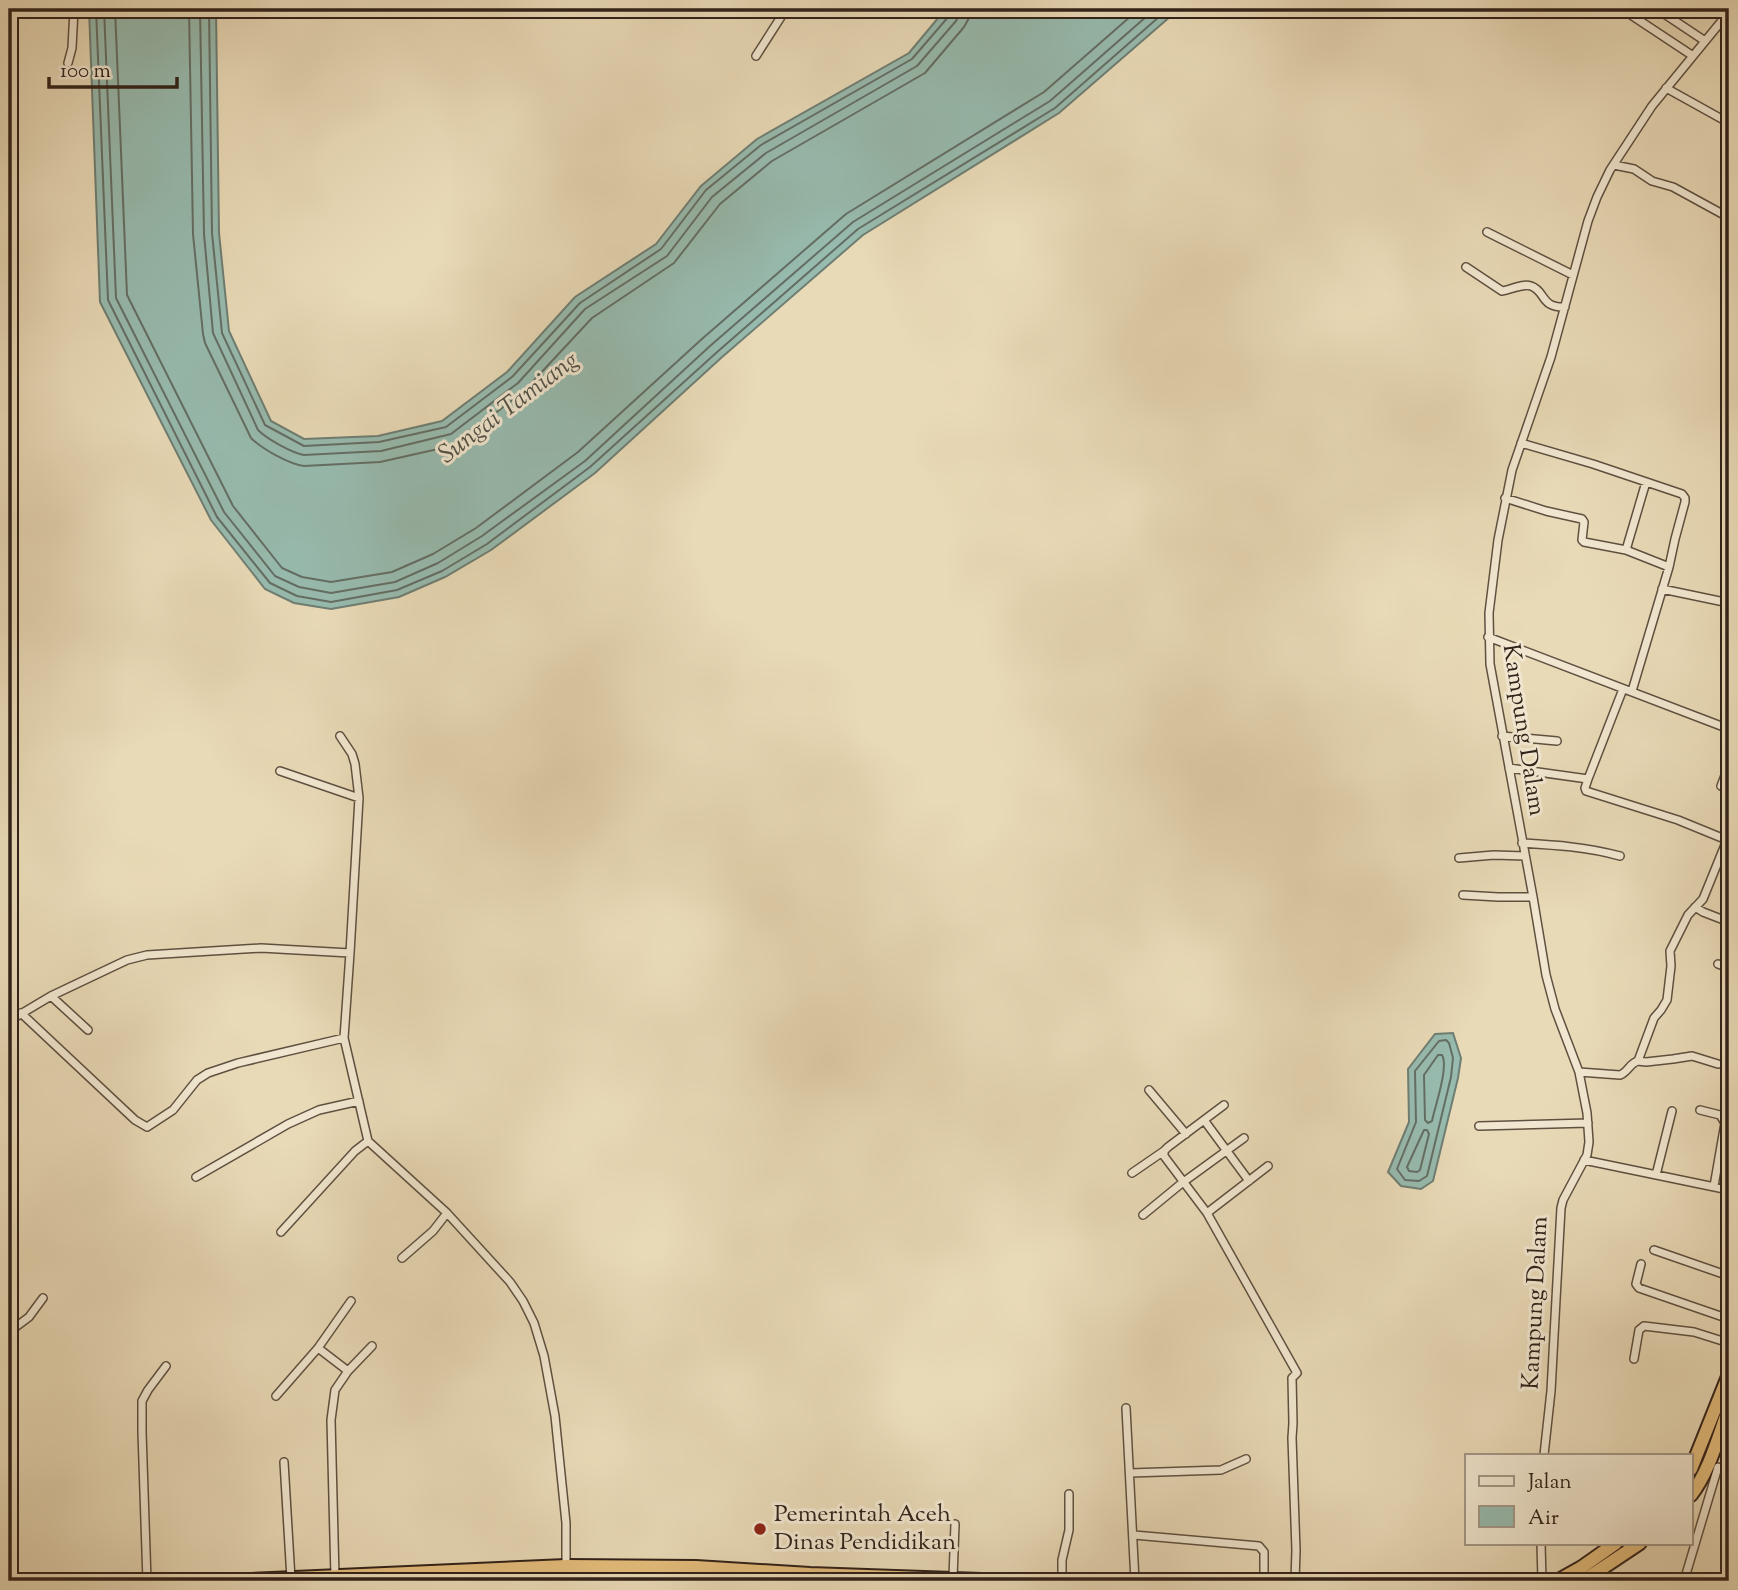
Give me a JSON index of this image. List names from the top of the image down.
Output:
{
  "streets": {
    "street": ["Kampung Dalam"]
  },
  "water": ["Sungai Tamiang"],
  "places": ["Pemerintah Aceh Dinas Pendidikan"],
  "legend": ["Jalan", "Air"],
  "scale_bar": "100 m"
}
